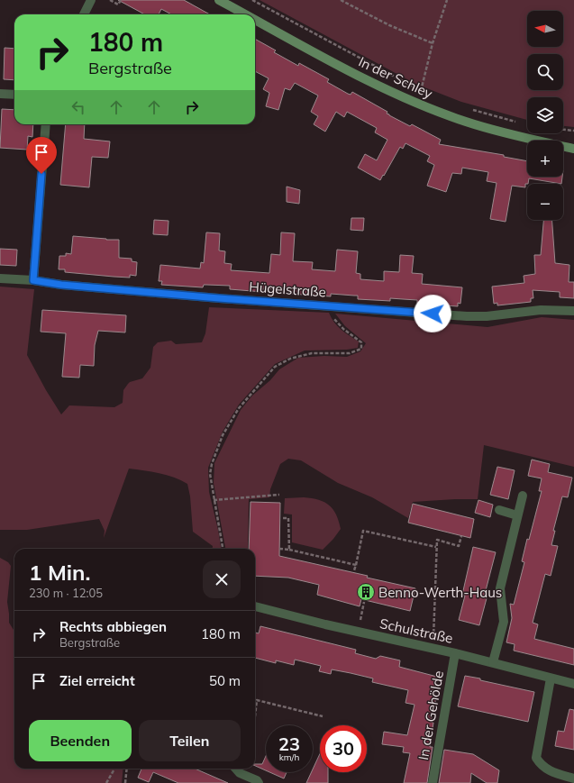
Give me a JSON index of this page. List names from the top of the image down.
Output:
{
  "streets": {
    "street": [
      "In der Schley",
      "Hügelstraße",
      "Schulstraße",
      "In der Gehölde"
    ]
  },
  "crossings": [
    ["Schulstraße", "In der Gehölde"]
  ],
  "places": {
    "building": ["Benno-Werth-Haus"]
  },
  "north": "left",
  "page": {
    "map_buttons": ["+", "−"],
    "turn": ["180 m", "Bergstraße"],
    "heading": ["1 Min.", "230 m · 12:05"],
    "list": [
      {
        "name": "Rechts abbiegen",
        "note": "Bergstraße",
        "value": "180 m"
      },
      {
        "name": "Ziel erreicht",
        "value": "50 m"
      }
    ],
    "buttons": ["Beenden", "Teilen"],
    "speed": "23 km/h",
    "limit": "30"
  }
}
